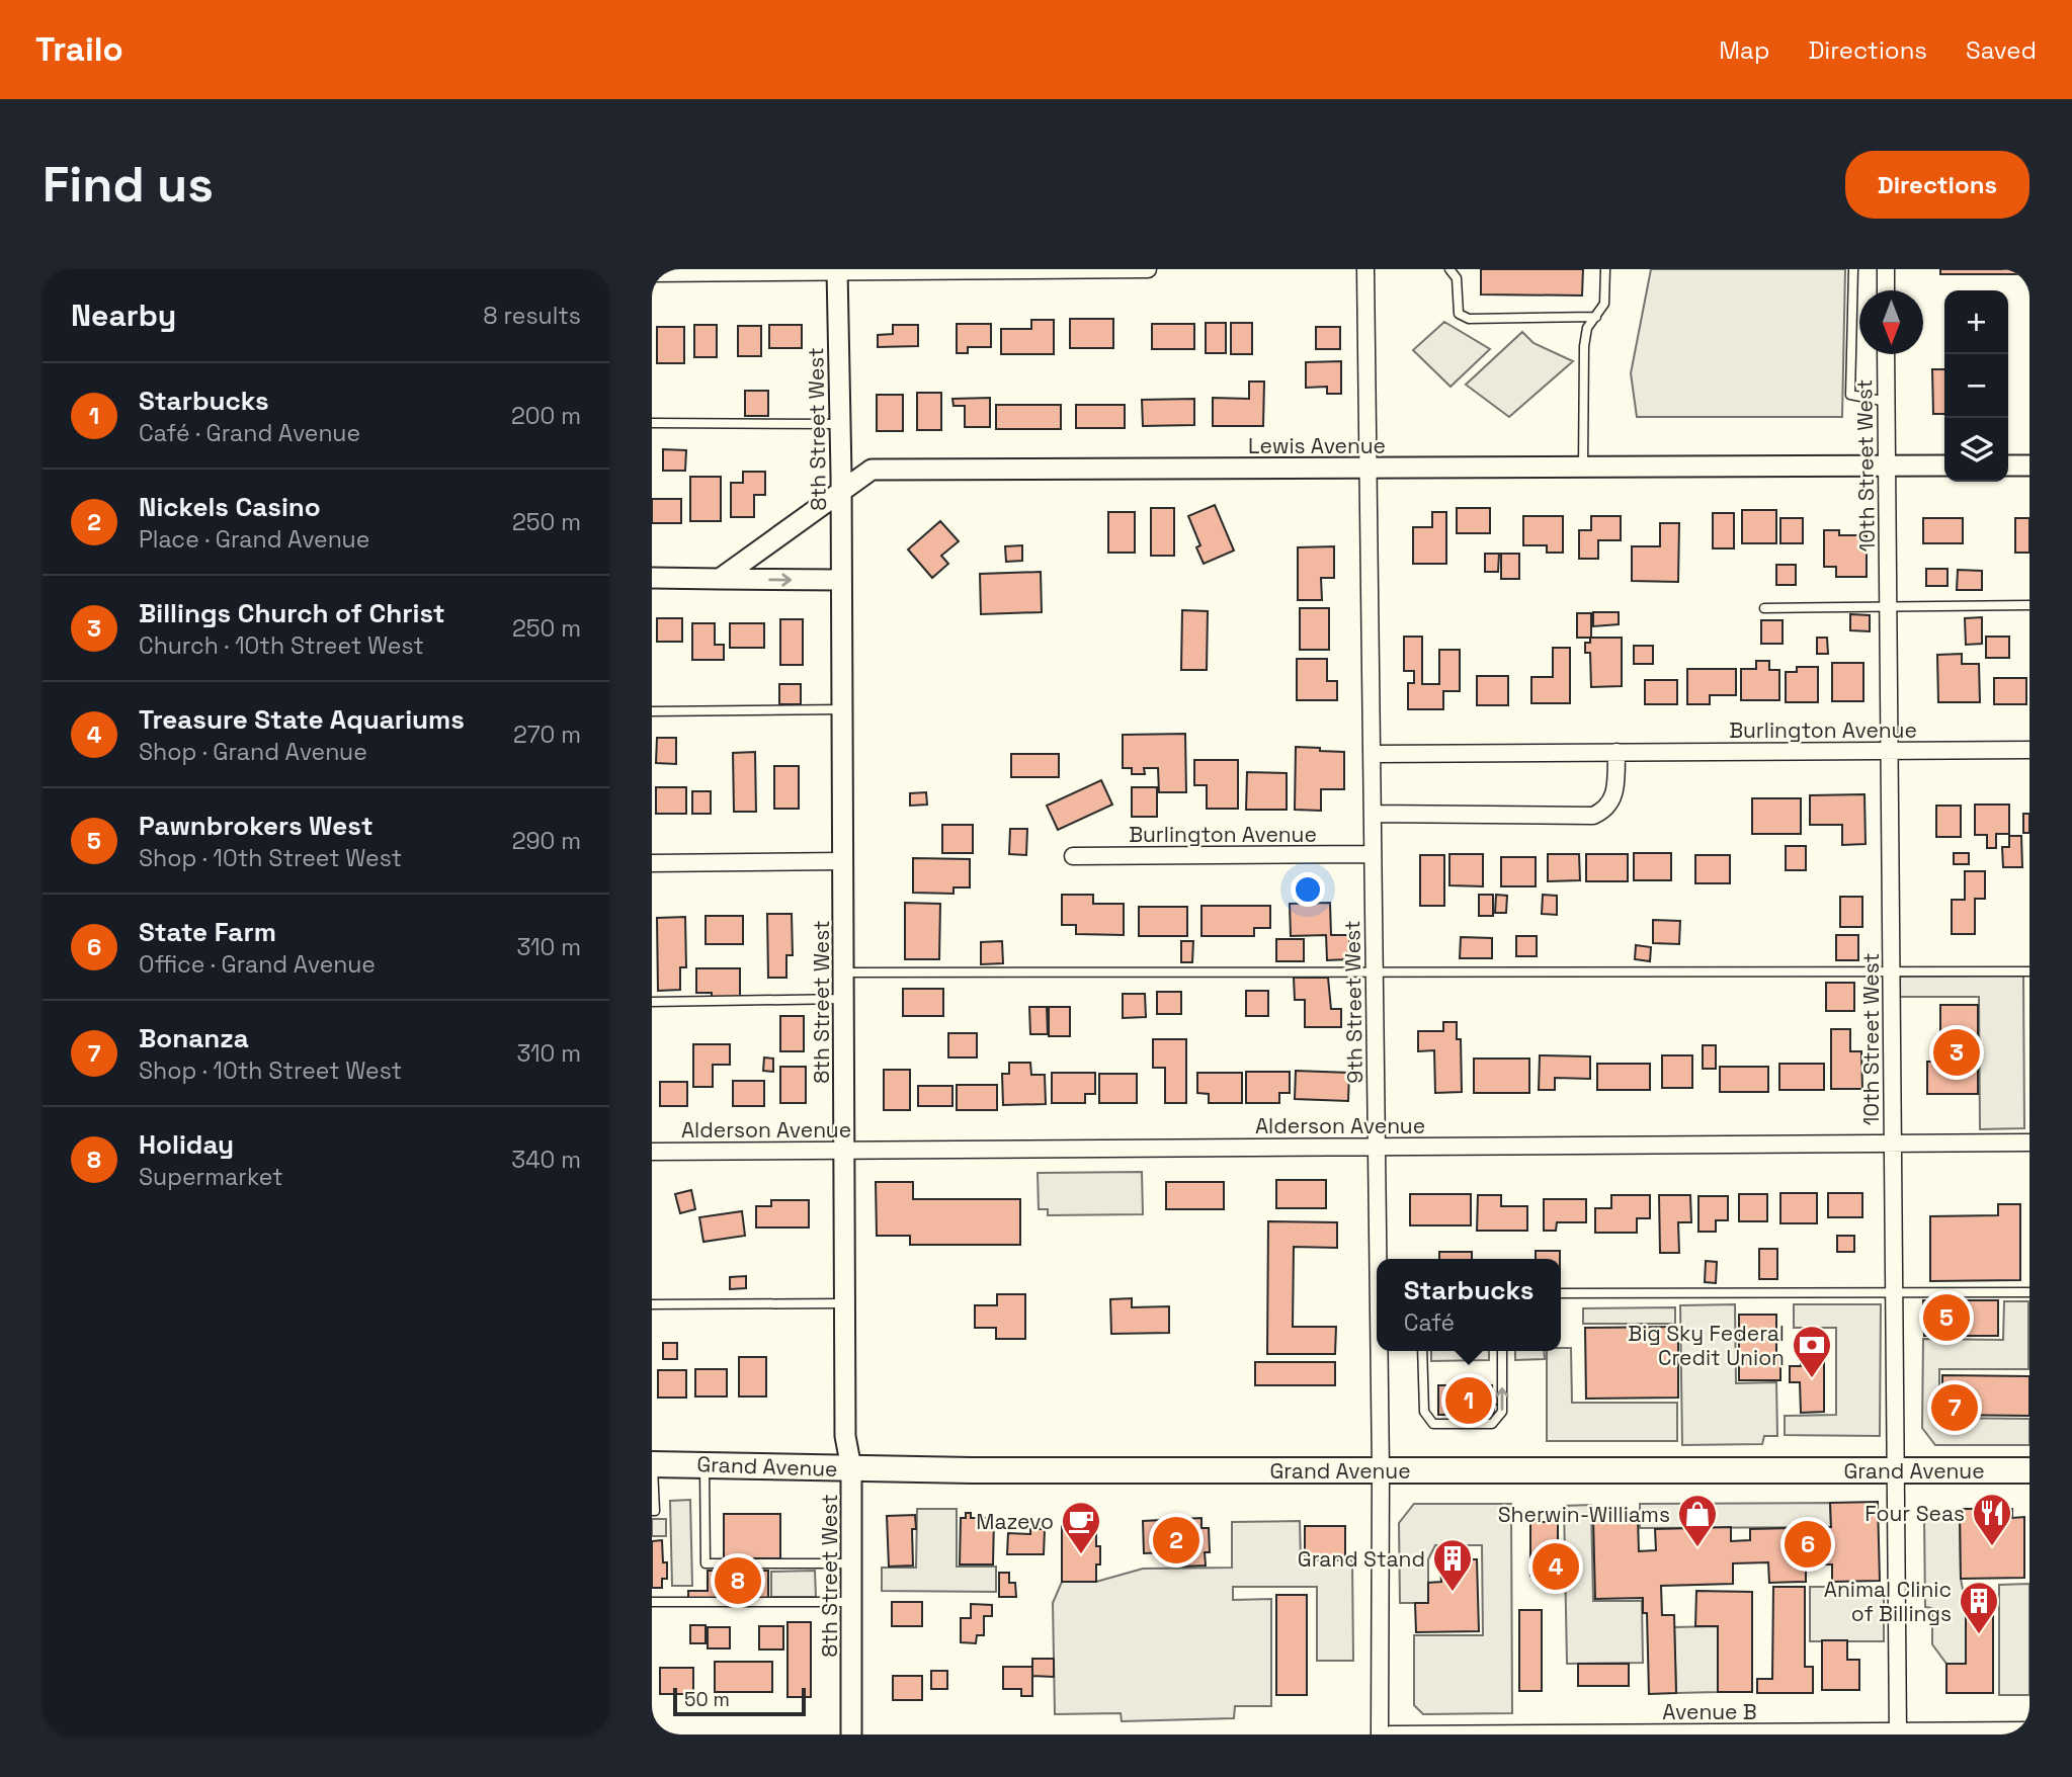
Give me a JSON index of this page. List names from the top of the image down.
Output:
{
  "streets": {
    "main road": ["Grand Avenue"],
    "street": [
      "8th Street West",
      "Lewis Avenue",
      "10th Street West",
      "Burlington Avenue",
      "9th Street West",
      "Alderson Avenue",
      "Avenue B"
    ]
  },
  "crossings": [
    ["8th Street West", "Lewis Avenue"],
    ["8th Street West", "Alderson Avenue"],
    ["8th Street West", "Grand Avenue"],
    ["Lewis Avenue", "10th Street West"],
    ["Lewis Avenue", "9th Street West"],
    ["10th Street West", "Burlington Avenue"],
    ["10th Street West", "Alderson Avenue"],
    ["10th Street West", "Grand Avenue"],
    ["10th Street West", "Avenue B"],
    ["Burlington Avenue", "9th Street West"],
    ["9th Street West", "Alderson Avenue"],
    ["9th Street West", "Grand Avenue"]
  ],
  "places": {
    "bank": ["Big Sky Federal Credit Union"],
    "restaurant": ["Four Seas"],
    "shop": ["Sherwin-Williams"],
    "cafe": ["Mazevo"],
    "building": ["Grand Stand", "Animal Clinic of Billings"]
  },
  "scale_bar": "50 m",
  "north": "bottom",
  "page": {
    "header": "Trailo",
    "nav": ["Map", "Directions", "Saved"],
    "buttons": "Directions",
    "title": "Find us",
    "heading": ["Nearby", "8 results"],
    "map_buttons": ["+", "−"],
    "list": [
      {
        "mark": "1",
        "name": "Starbucks",
        "note": "Café · Grand Avenue",
        "value": "200 m"
      },
      {
        "mark": "2",
        "name": "Nickels Casino",
        "note": "Place · Grand Avenue",
        "value": "250 m"
      },
      {
        "mark": "3",
        "name": "Billings Church of Christ",
        "note": "Church · 10th Street West",
        "value": "250 m"
      },
      {
        "mark": "4",
        "name": "Treasure State Aquariums",
        "note": "Shop · Grand Avenue",
        "value": "270 m"
      },
      {
        "mark": "5",
        "name": "Pawnbrokers West",
        "note": "Shop · 10th Street West",
        "value": "290 m"
      },
      {
        "mark": "6",
        "name": "State Farm",
        "note": "Office · Grand Avenue",
        "value": "310 m"
      },
      {
        "mark": "7",
        "name": "Bonanza",
        "note": "Shop · 10th Street West",
        "value": "310 m"
      },
      {
        "mark": "8",
        "name": "Holiday",
        "note": "Supermarket",
        "value": "340 m"
      }
    ],
    "pins": [
      "3",
      "5",
      "1",
      "7",
      "2",
      "6",
      "4",
      "8"
    ],
    "popup": ["Starbucks", "Café"],
    "scale": "50 m"
  }
}
